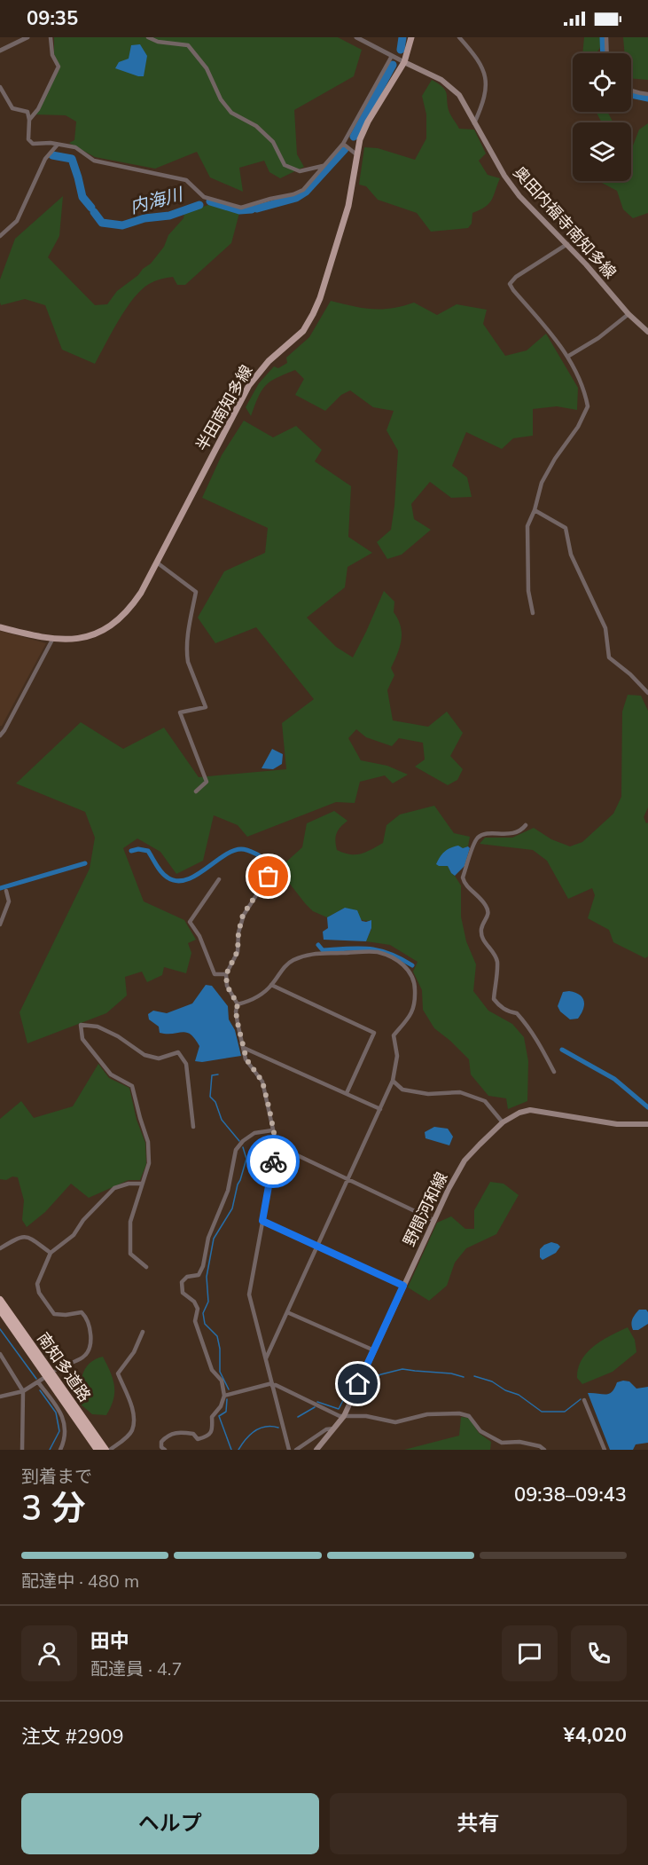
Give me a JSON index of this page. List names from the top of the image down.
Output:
{
  "streets": {
    "highway": ["南知多道路"],
    "main road": ["奥田内福寺南知多線", "半田南知多線", "野間河和線"]
  },
  "crossings": [
    ["奥田内福寺南知多線", "半田南知多線"]
  ],
  "water": ["内海川"],
  "page": {
    "status": "09:35",
    "heading": ["3 分", "到着まで", "09:38–09:43"],
    "panel": [
      "田中",
      "配達員 · 4.7",
      "注文 #2909",
      "¥4,020"
    ],
    "bar": "配達中 · 480 m",
    "buttons": ["ヘルプ", "共有"]
  }
}
